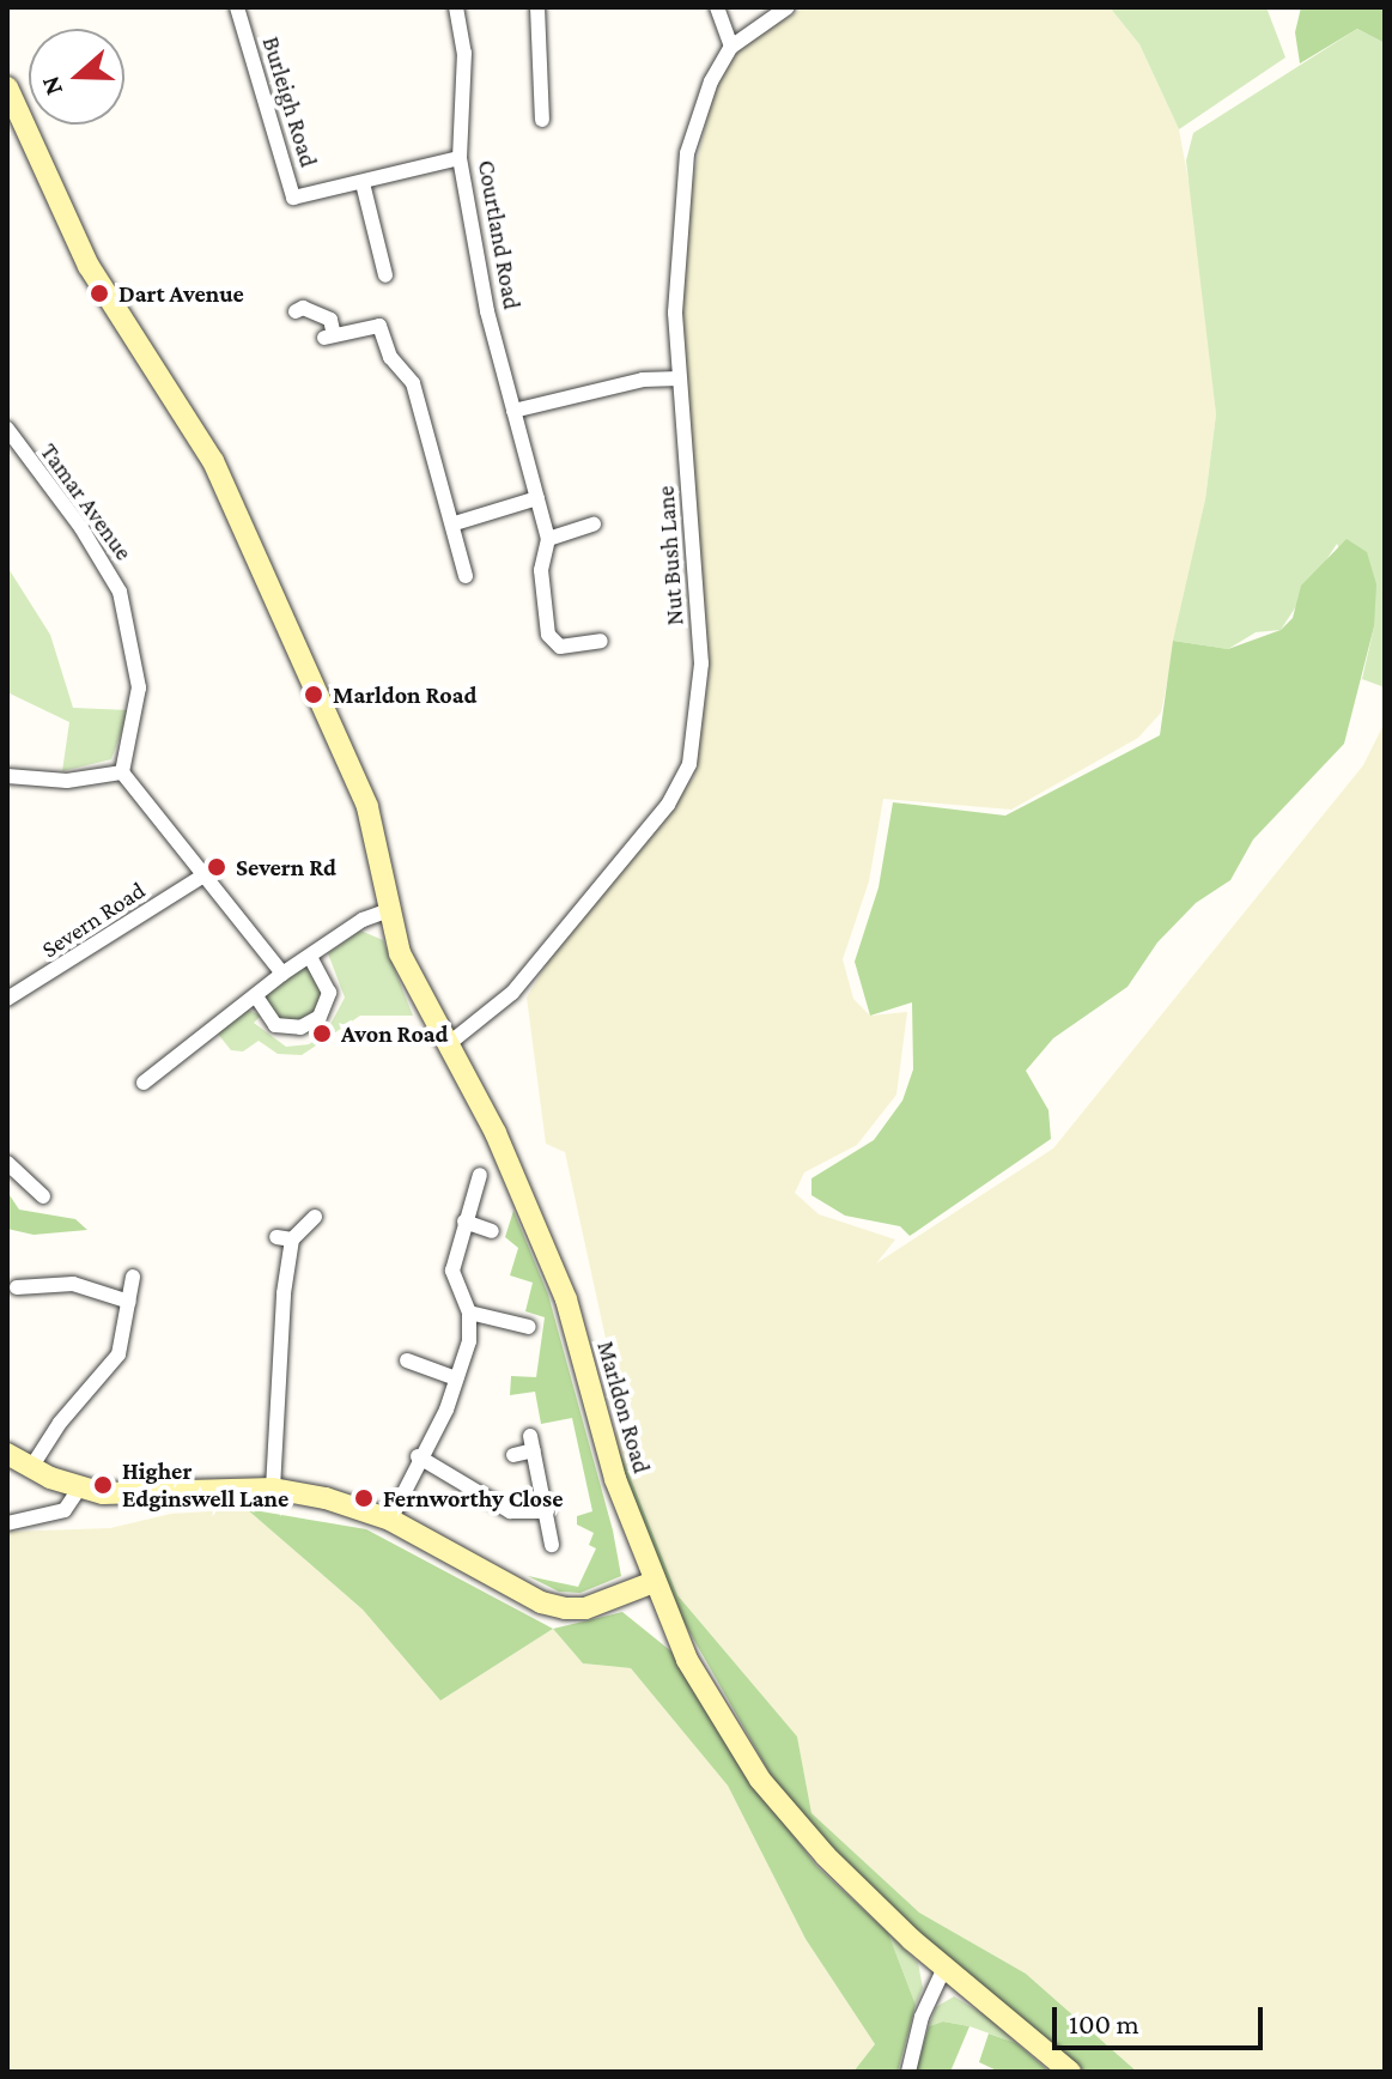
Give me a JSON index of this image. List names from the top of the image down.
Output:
{
  "streets": {
    "street": [
      "Burleigh Road",
      "Courtland Road",
      "Tamar Avenue",
      "Nut Bush Lane",
      "Severn Road",
      "Marldon Road"
    ]
  },
  "crossings": [
    ["Burleigh Road", "Courtland Road"],
    ["Nut Bush Lane", "Marldon Road"]
  ],
  "places": [
    "Dart Avenue",
    "Marldon Road",
    "Severn Rd",
    "Avon Road",
    "Higher Edginswell Lane",
    "Fernworthy Close"
  ],
  "scale_bar": "100 m",
  "north": "left"
}
